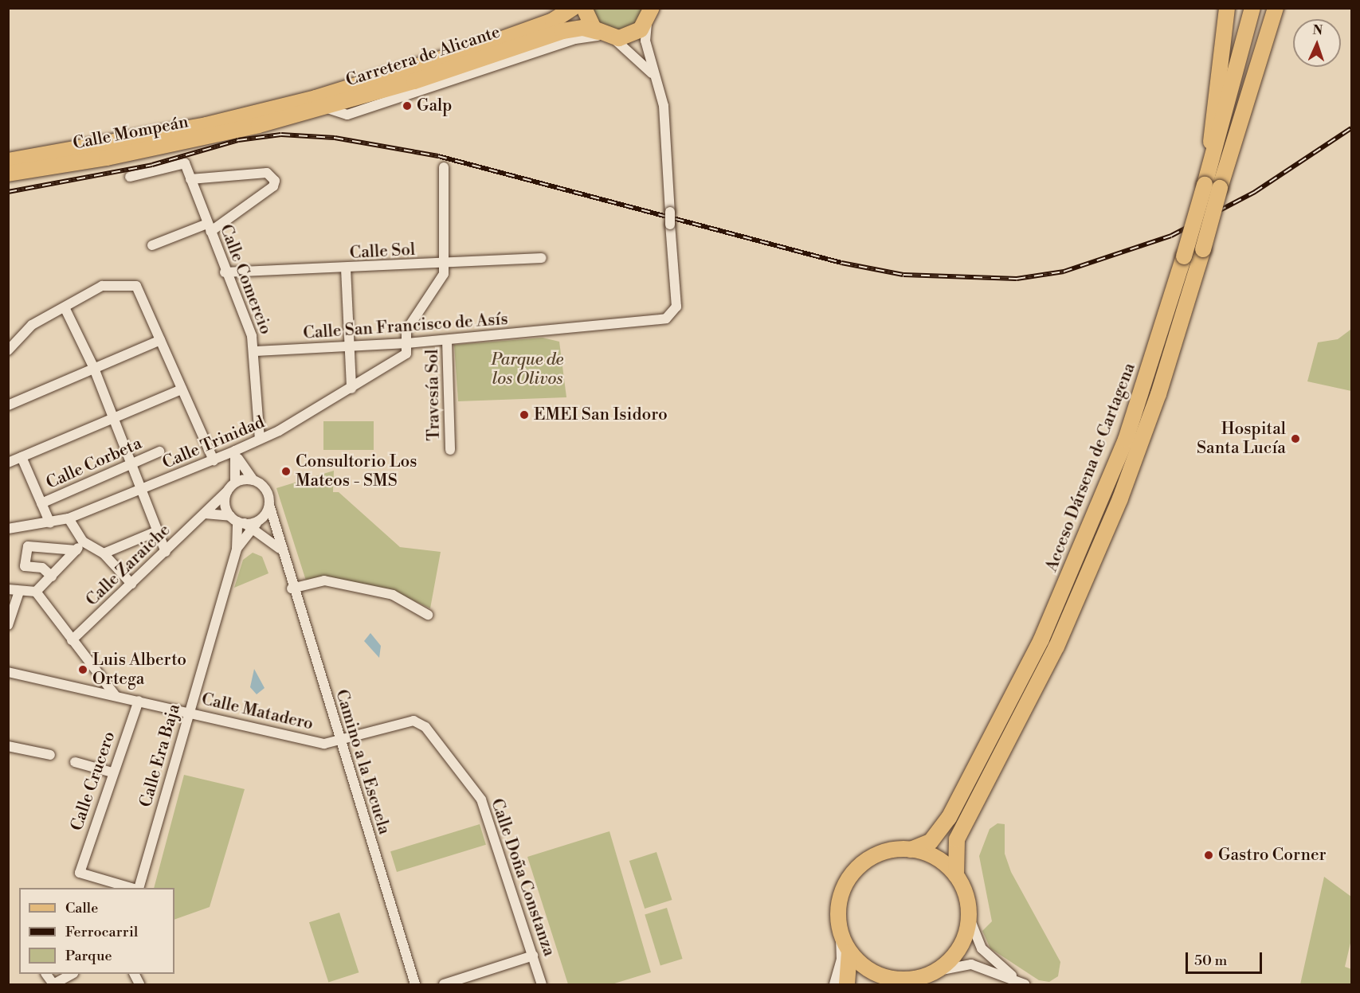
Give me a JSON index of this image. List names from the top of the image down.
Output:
{
  "streets": {
    "main road": ["Carretera de Alicante", "Calle Mompeán", "Acceso Dársena de Cartagena"],
    "street": [
      "Calle Sol",
      "Calle Comercio",
      "Calle San Francisco de Asís",
      "Travesía Sol",
      "Calle Trinidad",
      "Calle Corbeta",
      "Calle Zaraiche",
      "Calle Matadero",
      "Calle Era Baja",
      "Camino a la Escuela",
      "Calle Crucero",
      "Calle Doña Constanza"
    ]
  },
  "crossings": [
    ["Carretera de Alicante", "Calle Mompeán"],
    ["Calle Sol", "Calle Comercio"],
    ["Calle Sol", "Travesía Sol"],
    ["Calle Comercio", "Calle San Francisco de Asís"],
    ["Calle Comercio", "Calle Trinidad"],
    ["Calle San Francisco de Asís", "Travesía Sol"],
    ["Calle San Francisco de Asís", "Calle Trinidad"],
    ["Travesía Sol", "Calle Trinidad"],
    ["Calle Zaraiche", "Calle Era Baja"],
    ["Calle Zaraiche", "Camino a la Escuela"],
    ["Calle Matadero", "Calle Era Baja"],
    ["Calle Matadero", "Camino a la Escuela"],
    ["Calle Matadero", "Calle Crucero"],
    ["Calle Matadero", "Calle Doña Constanza"],
    ["Calle Era Baja", "Camino a la Escuela"]
  ],
  "parks": ["Parque de los Olivos"],
  "places": [
    "Galp",
    "EMEI San Isidoro",
    "Hospital Santa Lucía",
    "Consultorio Los Mateos - SMS",
    "Luis Alberto Ortega",
    "Gastro Corner"
  ],
  "legend": ["Calle", "Ferrocarril", "Parque"],
  "scale_bar": "50 m",
  "north": "top"
}
